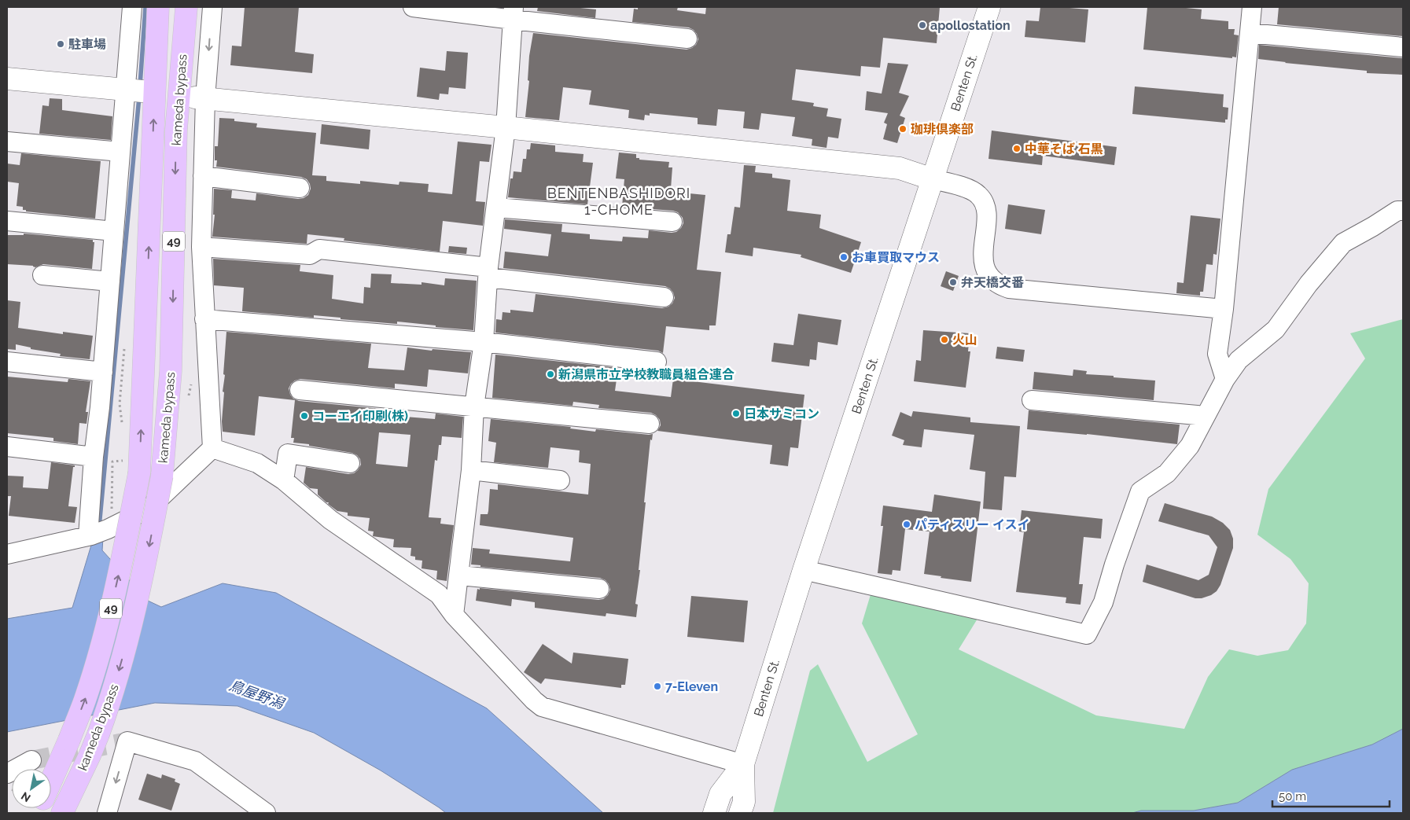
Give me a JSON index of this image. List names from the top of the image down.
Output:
{
  "streets": {
    "highway": ["kameda bypass", "49"],
    "street": ["Benten St."]
  },
  "districts": ["BENTENBASHIDORI 1-CHOME"],
  "water": ["鳥屋野潟"],
  "places": [
    "apollostation",
    "駐車場",
    "珈琲倶楽部",
    "中華そば 石黒",
    "お車買取マウス",
    "弁天橋交番",
    "火山",
    "新潟県市立学校教職員組合連合",
    "日本サミコン",
    "コーエイ印刷(株)",
    "パティスリー イスイ",
    "7-Eleven"
  ],
  "scale_bar": "50 m",
  "north": "bottom left"
}
